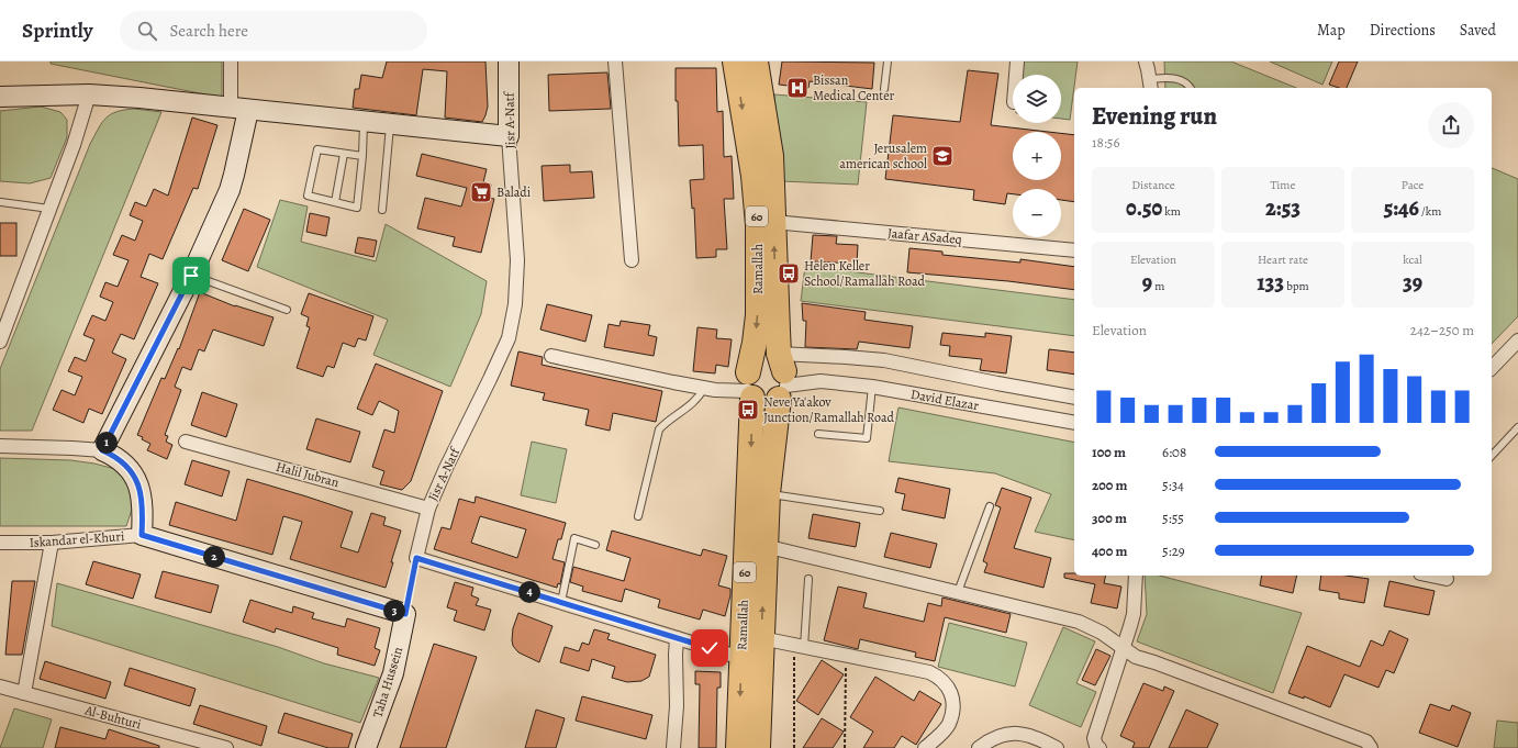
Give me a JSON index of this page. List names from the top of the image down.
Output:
{
  "streets": {
    "highway": ["60", "Ramallah"],
    "street": [
      "Jisr A-Natf",
      "Jaafar ASadeq",
      "David Elazar",
      "Halil Jubran",
      "Iskandar el-Khuri",
      "Taha Hussein",
      "Al-Buhturi"
    ]
  },
  "crossings": [
    ["Jisr A-Natf", "Halil Jubran"],
    ["Jaafar ASadeq", "Ramallah"],
    ["Ramallah", "David Elazar"],
    ["Iskandar el-Khuri", "Taha Hussein"]
  ],
  "places": {
    "hospital": ["Bissan Medical Center"],
    "school or university": ["Jerusalem american school"],
    "supermarket": ["Baladi"],
    "bus stop": ["Helen Keller School/Ramallah Road", "Neve Ya'akov Junction/Ramallah Road"]
  },
  "page": {
    "header": "Sprintly",
    "search": "Search here",
    "nav": ["Map", "Directions", "Saved"],
    "map_buttons": ["+", "−"],
    "heading": ["Evening run", "18:56"],
    "stats": [
      ["Distance", "0.50 km"],
      ["Time", "2:53"],
      ["Pace", "5:46 /km"],
      ["Elevation", "9 m"],
      ["Heart rate", "133 bpm"],
      ["kcal", "39"]
    ],
    "chart": ["Elevation", "242–250 m"],
    "pins": [
      "1",
      "2",
      "4",
      "3"
    ],
    "list": [
      {
        "name": "100 m",
        "note": "6:08"
      },
      {
        "name": "200 m",
        "note": "5:34"
      },
      {
        "name": "300 m",
        "note": "5:55"
      },
      {
        "name": "400 m",
        "note": "5:29"
      }
    ]
  }
}
